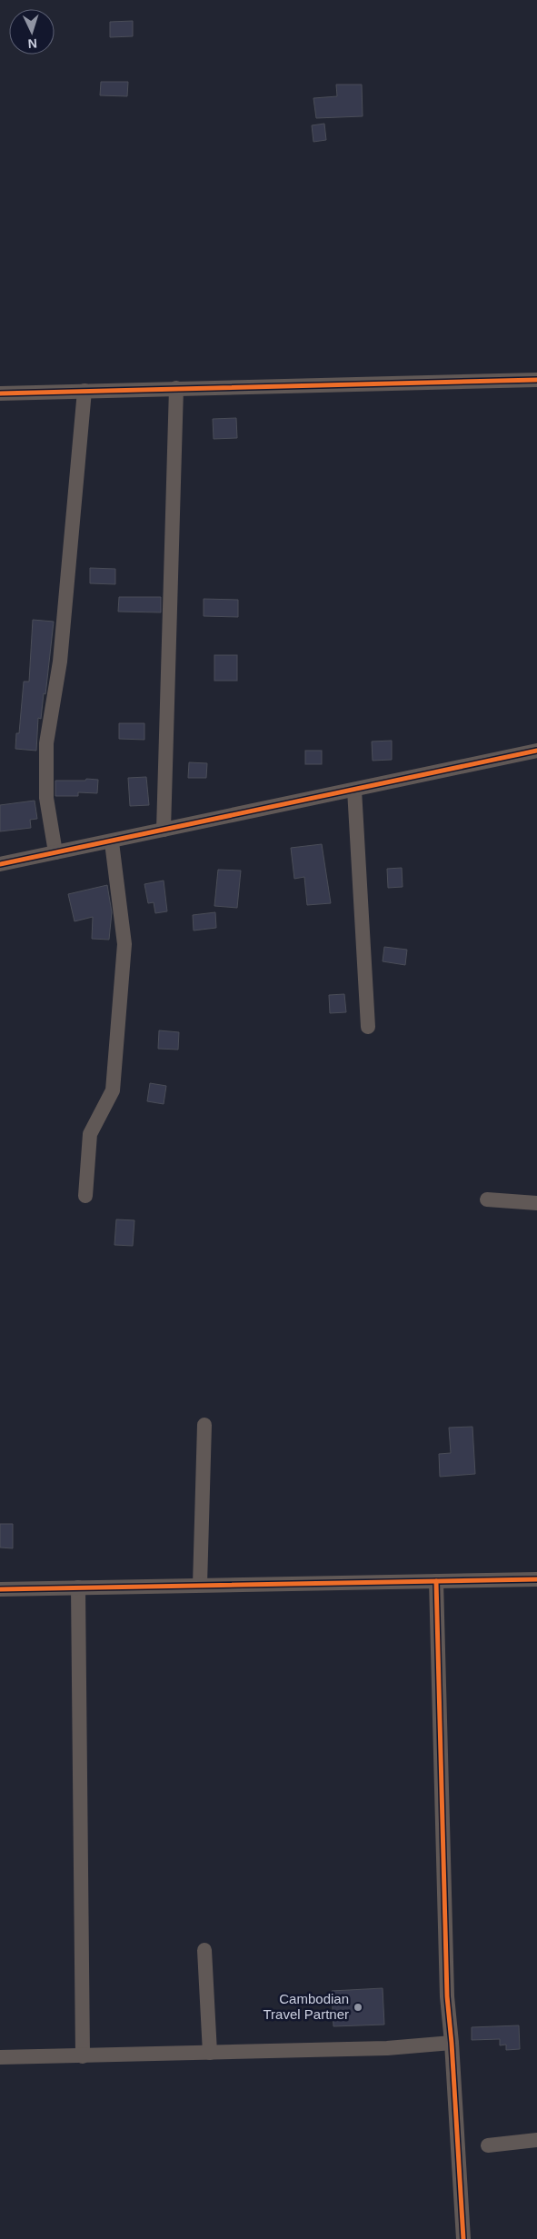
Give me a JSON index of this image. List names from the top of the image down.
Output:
{
  "places": ["Cambodian Travel Partner"],
  "north": "bottom"
}
